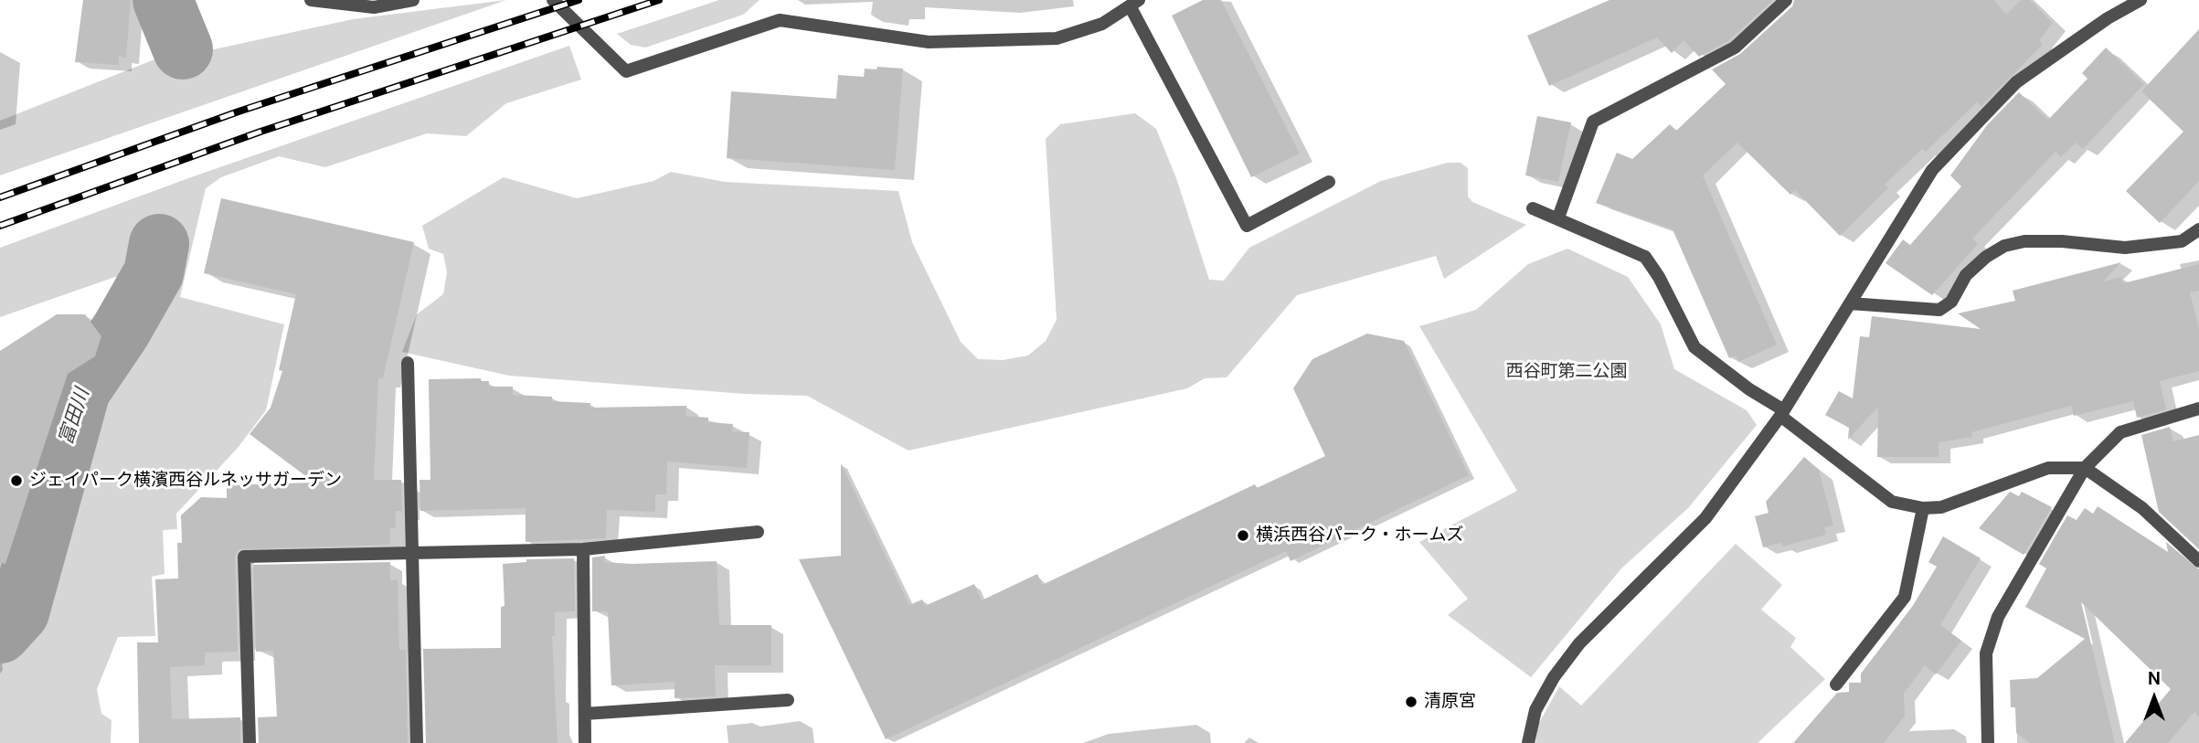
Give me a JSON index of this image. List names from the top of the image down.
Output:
{
  "water": ["富田川"],
  "parks": ["西谷町第二公園"],
  "places": ["ジェイパーク横濱西谷ルネッサガーデン", "横浜西谷パーク・ホームズ", "清原宮"],
  "north": "top"
}
